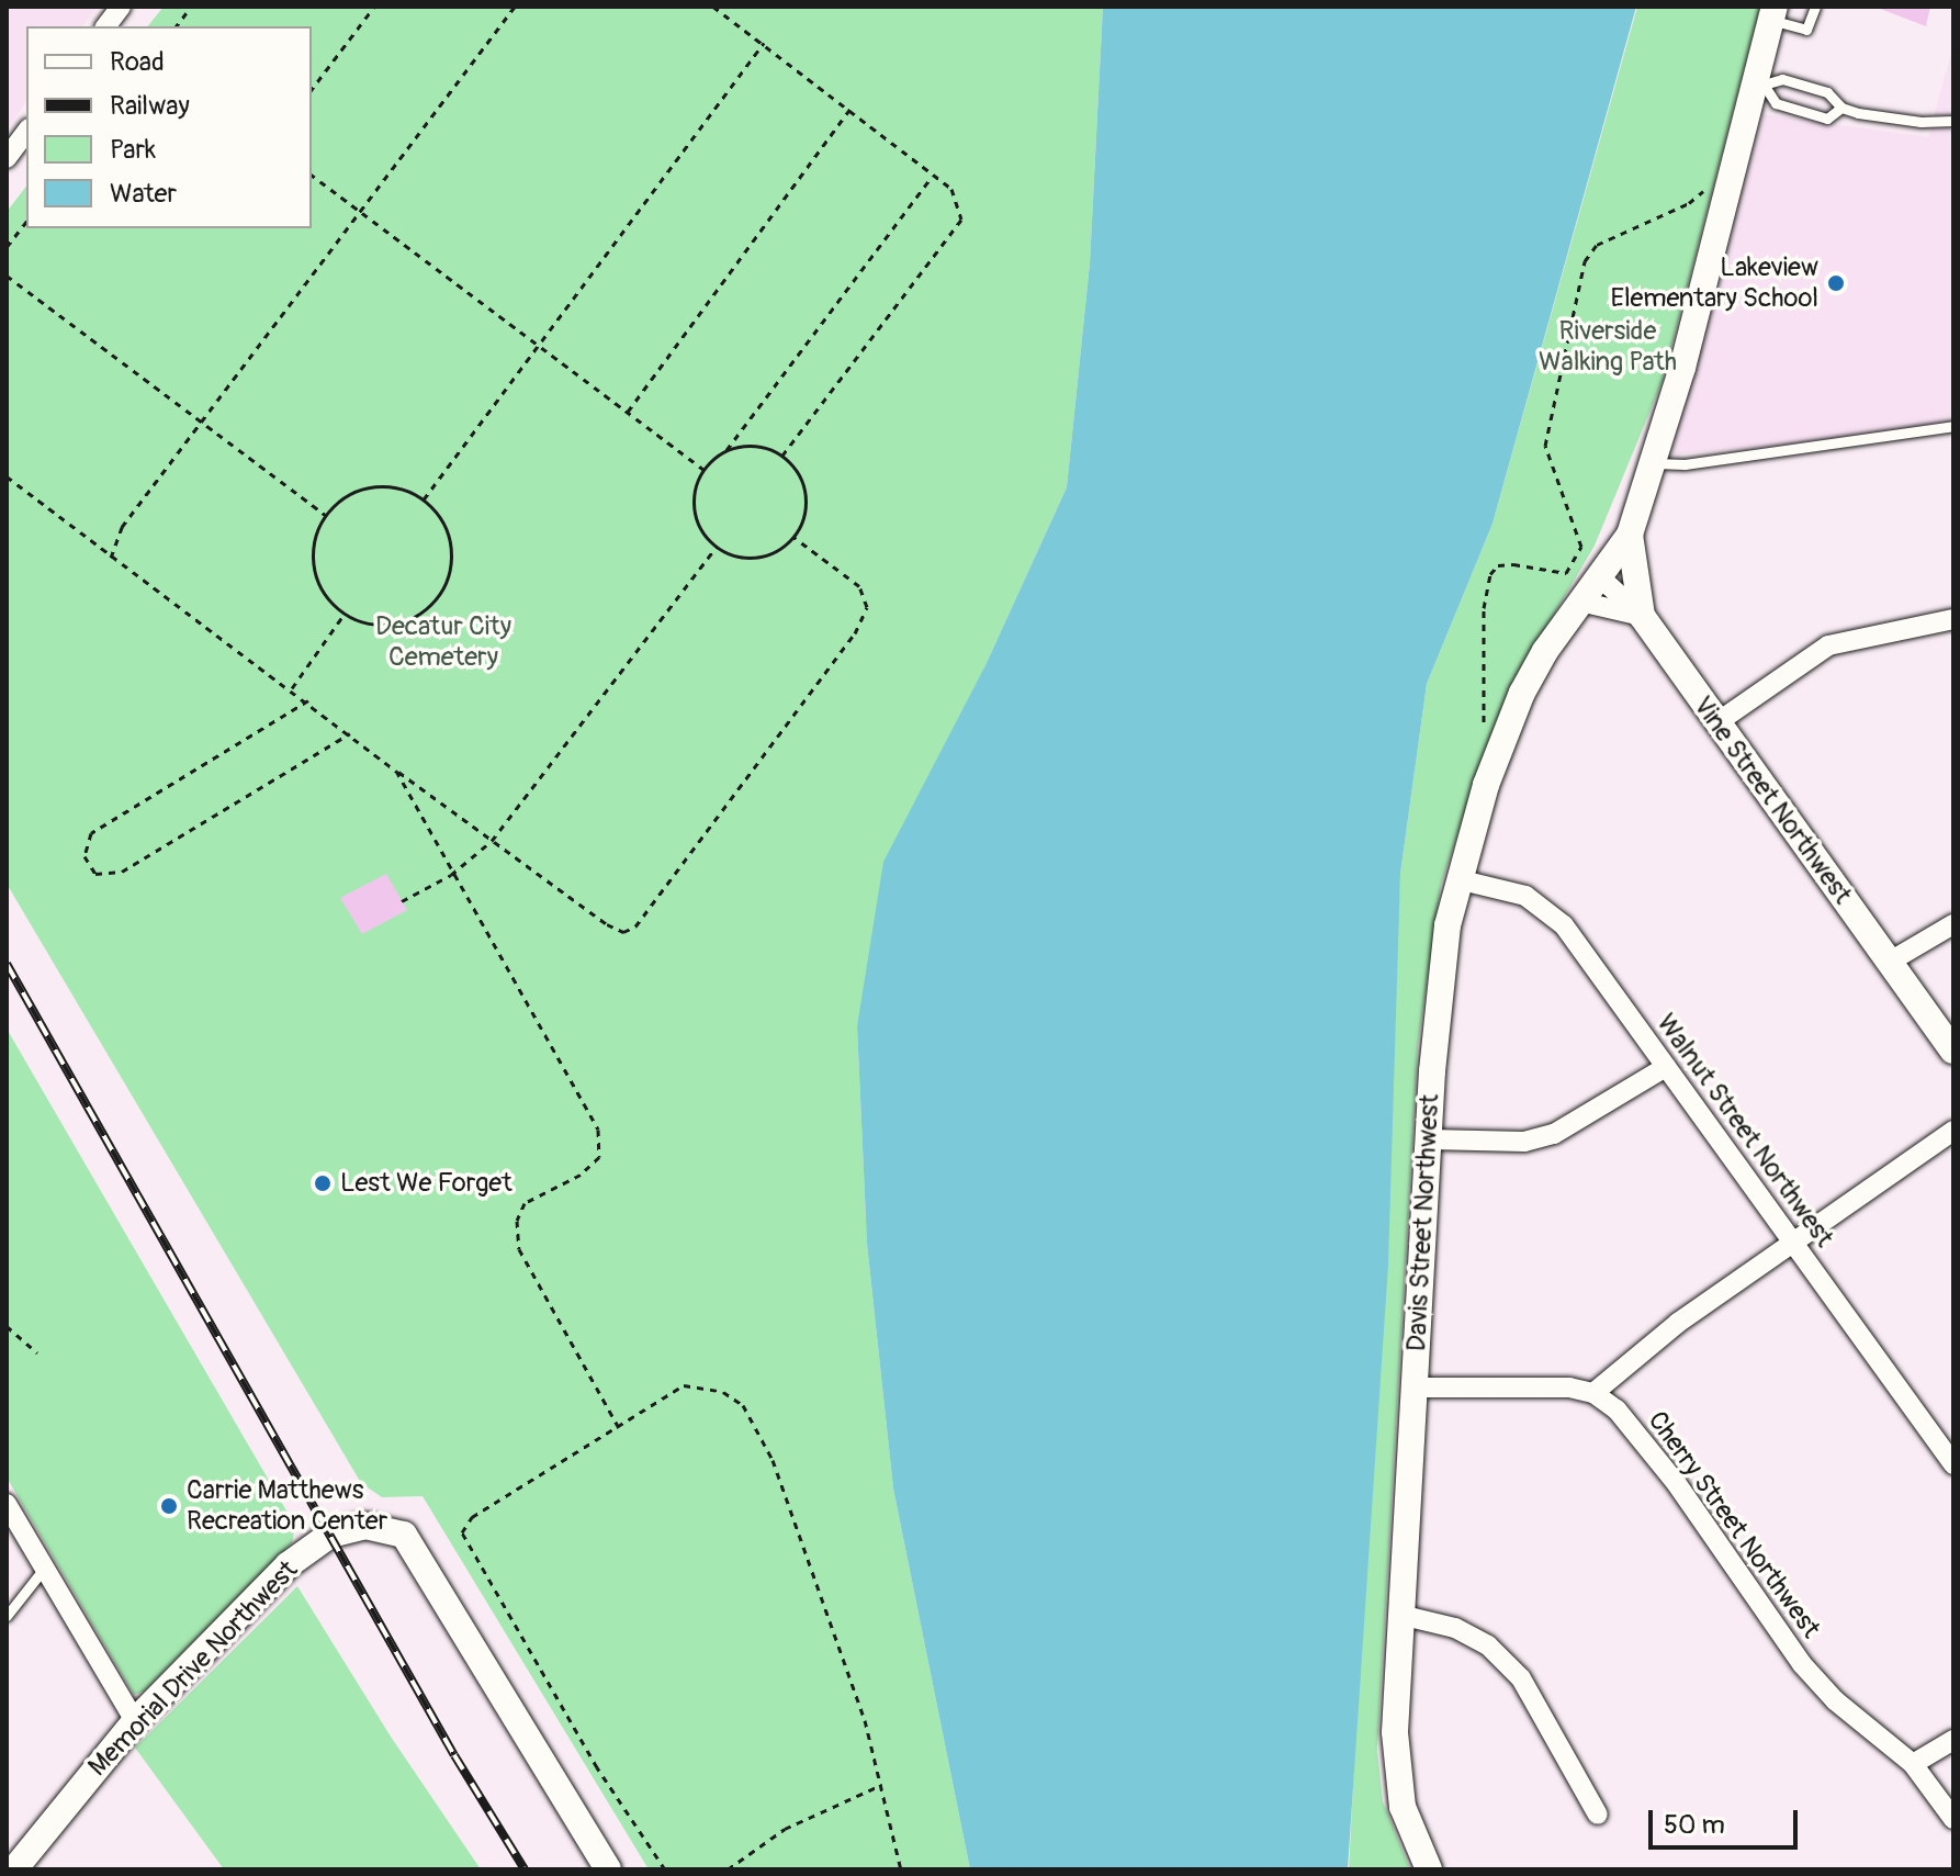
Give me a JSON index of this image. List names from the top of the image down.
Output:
{
  "streets": {
    "street": [
      "Vine Street Northwest",
      "Walnut Street Northwest",
      "Davis Street Northwest",
      "Cherry Street Northwest",
      "Memorial Drive Northwest"
    ]
  },
  "crossings": [
    ["Vine Street Northwest", "Davis Street Northwest"],
    ["Walnut Street Northwest", "Davis Street Northwest"]
  ],
  "parks": ["Riverside Walking Path", "Decatur City Cemetery"],
  "places": ["Lakeview Elementary School", "Lest We Forget", "Carrie Matthews Recreation Center"],
  "legend": [
    "Road",
    "Railway",
    "Park",
    "Water"
  ],
  "scale_bar": "50 m"
}
